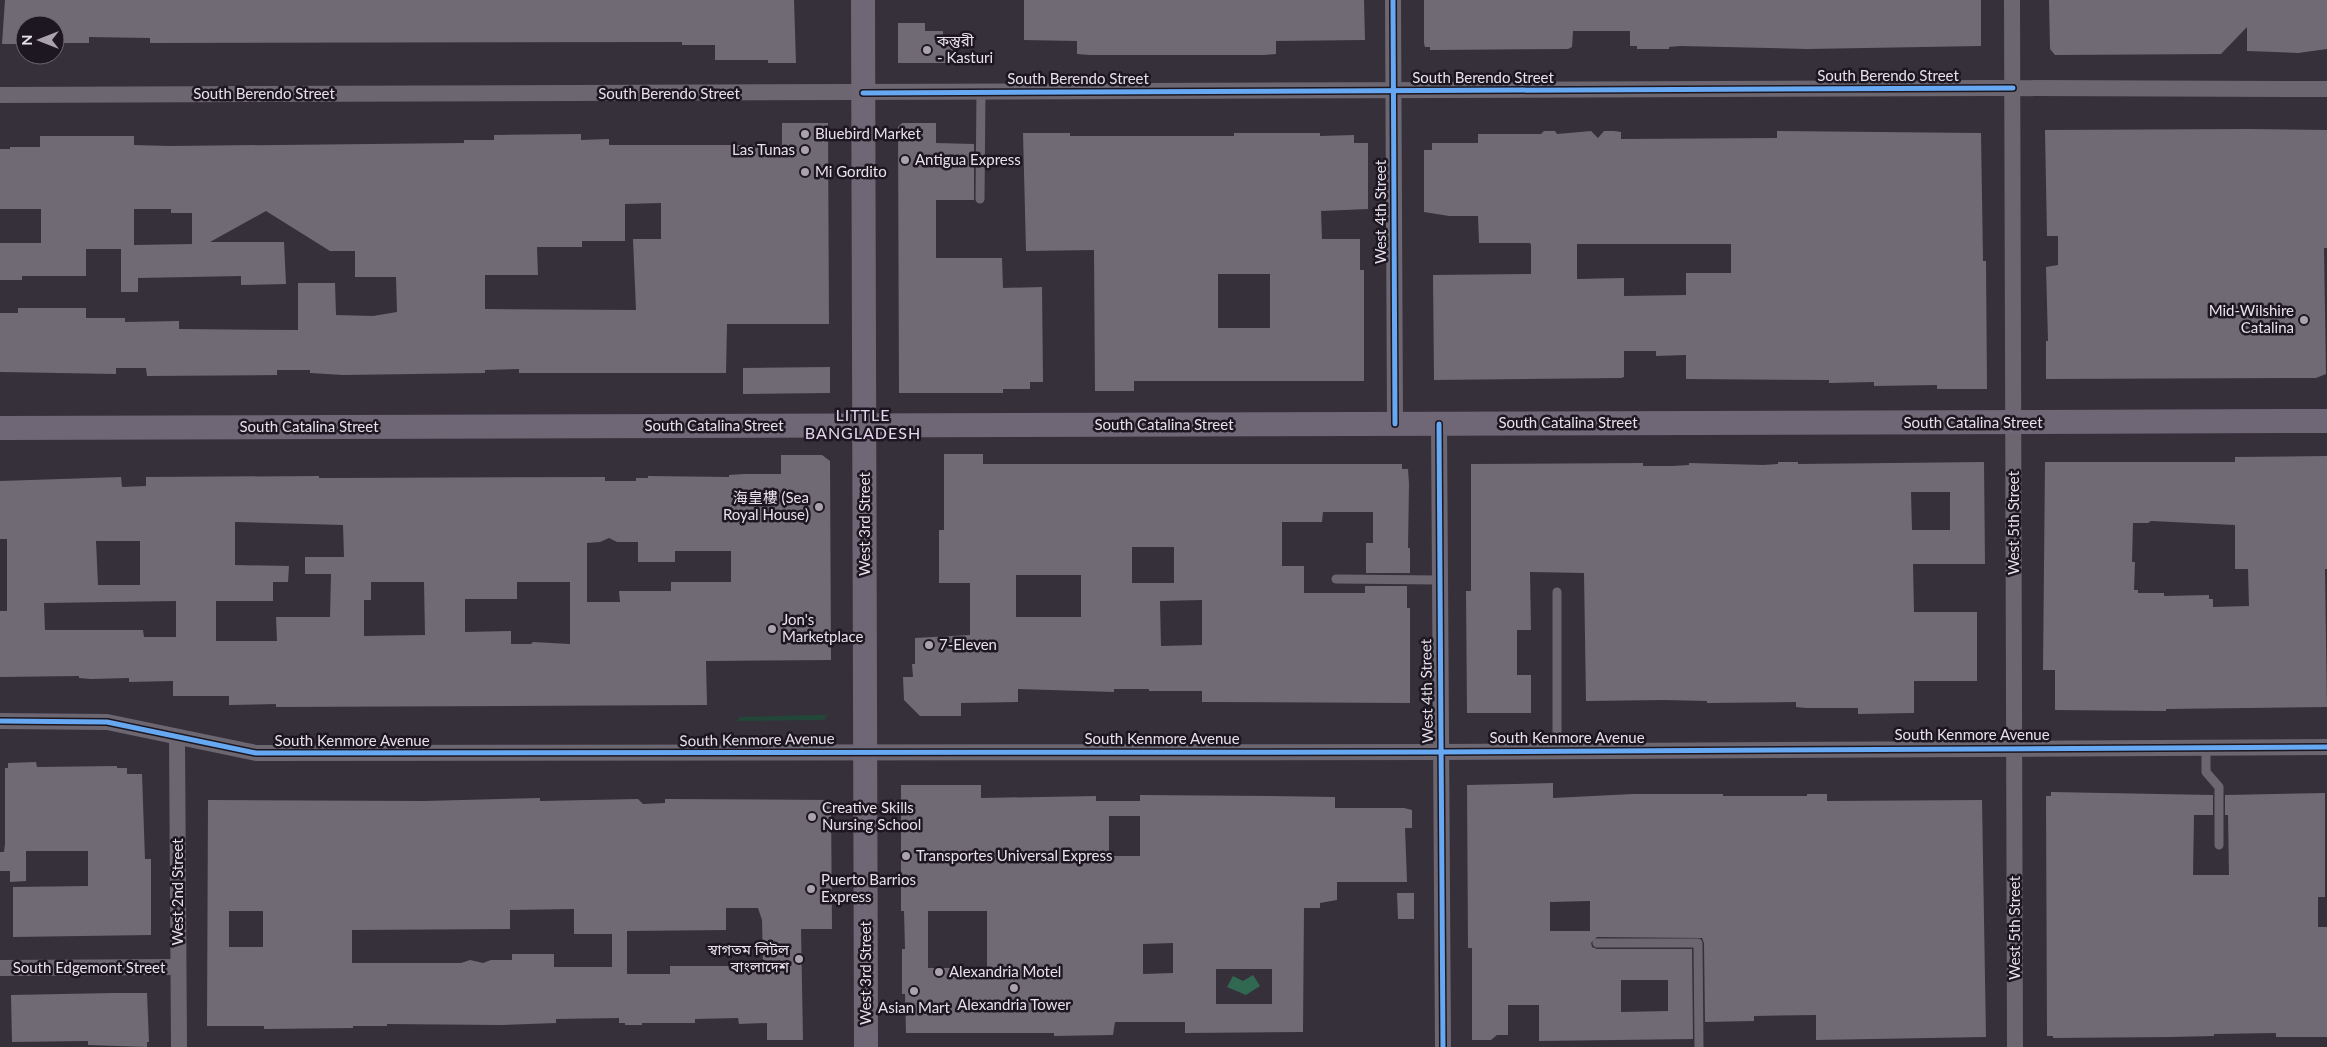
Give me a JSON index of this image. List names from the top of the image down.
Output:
{
  "streets": {
    "street": [
      "South Berendo Street",
      "West 4th Street",
      "South Catalina Street",
      "West 5th Street",
      "West 3rd Street",
      "South Kenmore Avenue",
      "West 2nd Street",
      "South Edgemont Street"
    ]
  },
  "crossings": [
    ["South Berendo Street", "West 4th Street"],
    ["South Berendo Street", "West 5th Street"],
    ["South Berendo Street", "West 3rd Street"],
    ["West 4th Street", "South Catalina Street"],
    ["West 4th Street", "South Kenmore Avenue"],
    ["South Catalina Street", "West 5th Street"],
    ["South Catalina Street", "West 3rd Street"],
    ["West 5th Street", "South Kenmore Avenue"],
    ["West 3rd Street", "South Kenmore Avenue"],
    ["South Kenmore Avenue", "West 2nd Street"],
    ["West 2nd Street", "South Edgemont Street"]
  ],
  "districts": ["LITTLE BANGLADESH"],
  "places": [
    "কস্তুরী - Kasturi",
    "Bluebird Market",
    "Las Tunas",
    "Antigua Express",
    "Mi Gordito",
    "Mid-Wilshire Catalina",
    "海皇樓 (Sea Royal House)",
    "Jon's Marketplace",
    "7-Eleven",
    "Creative Skills Nursing School",
    "Transportes Universal Express",
    "Puerto Barrios Express",
    "স্বাগতম লিটল বাংলাদেশ",
    "Alexandria Motel",
    "Alexandria Tower",
    "Asian Mart"
  ],
  "north": "left"
}
